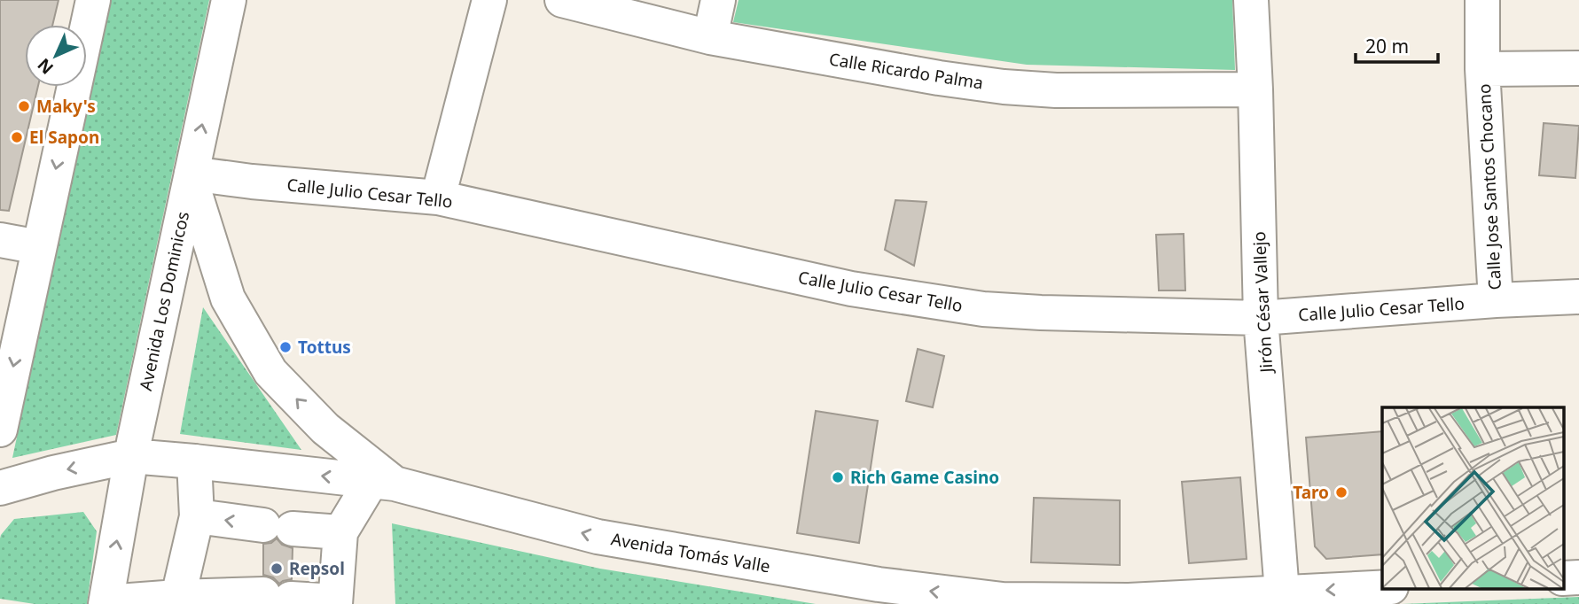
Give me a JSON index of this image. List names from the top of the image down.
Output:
{
  "streets": {
    "street": [
      "Calle Ricardo Palma",
      "Calle Jose Santos Chocano",
      "Calle Julio Cesar Tello",
      "Avenida Los Dominicos",
      "Jirón César Vallejo",
      "Avenida Tomás Valle"
    ]
  },
  "crossings": [
    ["Calle Ricardo Palma", "Jirón César Vallejo"],
    ["Calle Jose Santos Chocano", "Calle Julio Cesar Tello"],
    ["Calle Julio Cesar Tello", "Avenida Los Dominicos"],
    ["Calle Julio Cesar Tello", "Jirón César Vallejo"],
    ["Avenida Los Dominicos", "Avenida Tomás Valle"],
    ["Jirón César Vallejo", "Avenida Tomás Valle"]
  ],
  "one_way": ["Avenida Tomás Valle"],
  "places": [
    "Maky's",
    "El Sapon",
    "Tottus",
    "Rich Game Casino",
    "Taro",
    "Repsol"
  ],
  "scale_bar": "20 m",
  "north": "bottom left"
}
